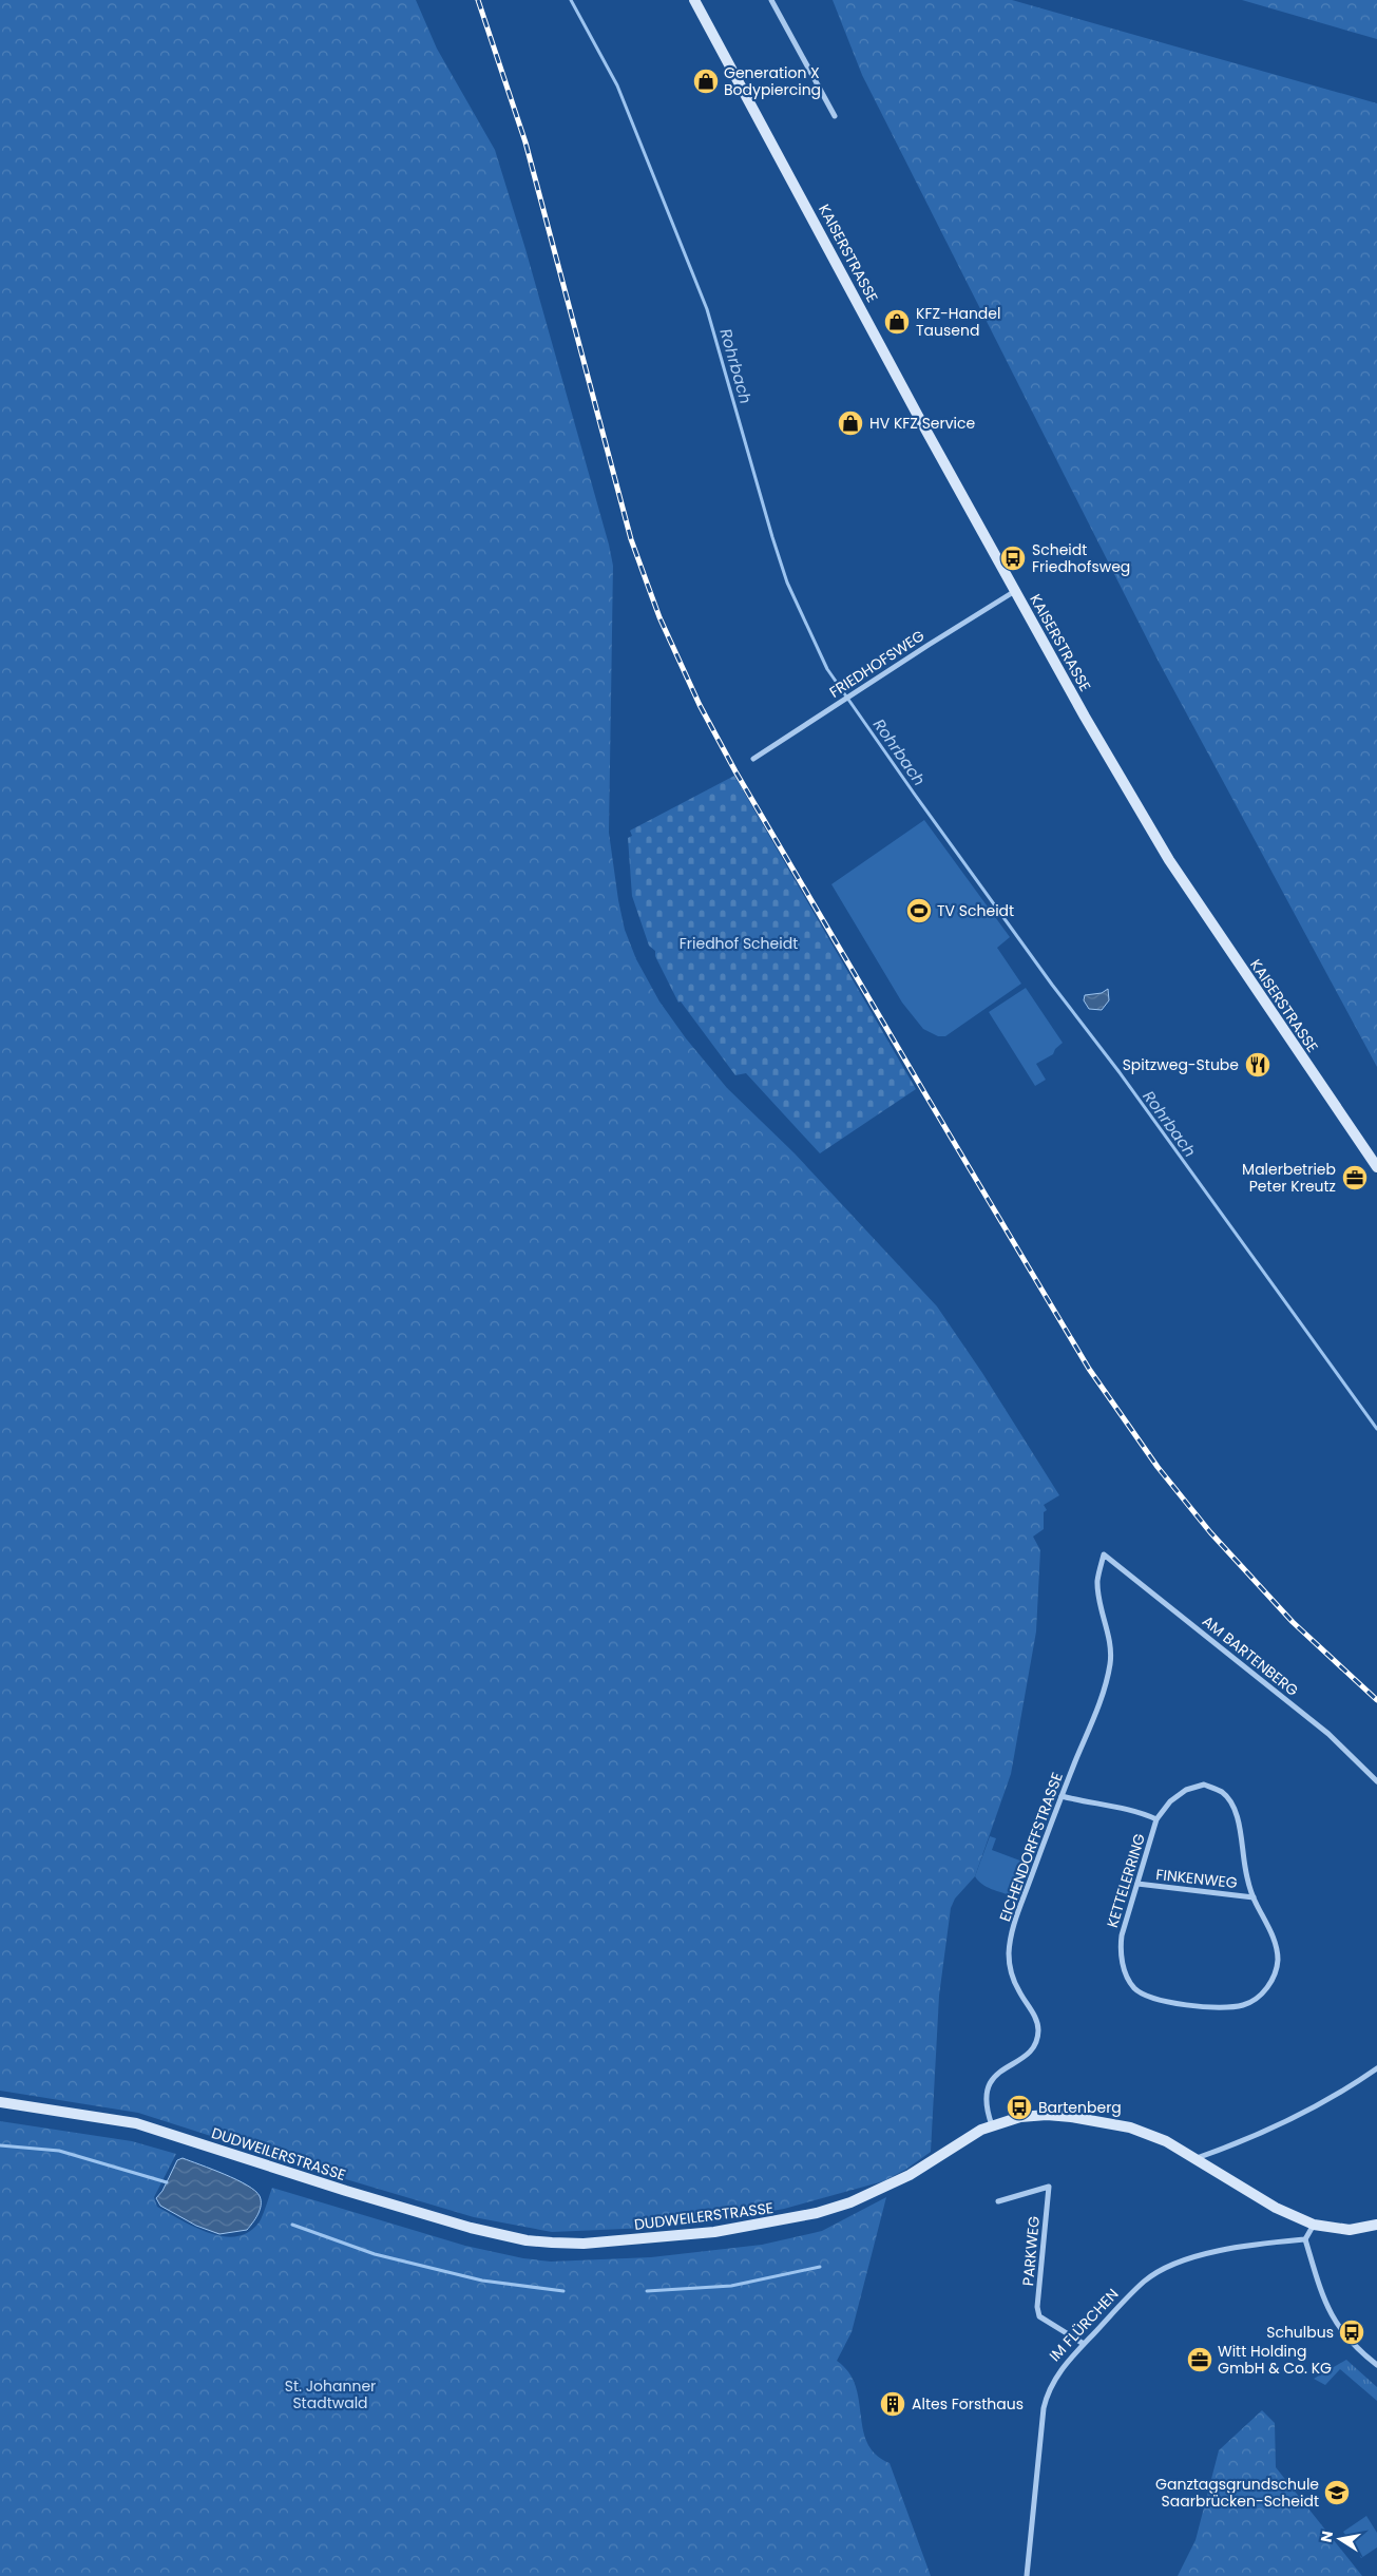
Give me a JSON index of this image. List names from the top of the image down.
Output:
{
  "streets": {
    "street": [
      "KAISERSTRASSE",
      "FRIEDHOFSWEG",
      "AM BARTENBERG",
      "EICHENDORFFSTRASSE",
      "FINKENWEG",
      "KETTELERRING",
      "DUDWEILERSTRASSE",
      "PARKWEG",
      "IM FLÜRCHEN"
    ]
  },
  "crossings": [
    ["KAISERSTRASSE", "FRIEDHOFSWEG"],
    ["AM BARTENBERG", "EICHENDORFFSTRASSE"],
    ["EICHENDORFFSTRASSE", "KETTELERRING"],
    ["EICHENDORFFSTRASSE", "DUDWEILERSTRASSE"],
    ["FINKENWEG", "KETTELERRING"],
    ["PARKWEG", "IM FLÜRCHEN"]
  ],
  "water": ["Rohrbach"],
  "parks": ["Friedhof Scheidt", "St. Johanner Stadtwald"],
  "places": {
    "shop": ["Generation X Bodypiercing", "KFZ-Handel Tausend", "HV KFZ Service"],
    "bus stop": ["Scheidt Friedhofsweg", "Bartenberg", "Schulbus"],
    "sports": ["TV Scheidt"],
    "restaurant": ["Spitzweg-Stube"],
    "office": ["Malerbetrieb Peter Kreutz", "Witt Holding GmbH & Co. KG"],
    "building": ["Altes Forsthaus"],
    "school or university": ["Ganztagsgrundschule Saarbrücken-Scheidt"]
  },
  "north": "left"
}
